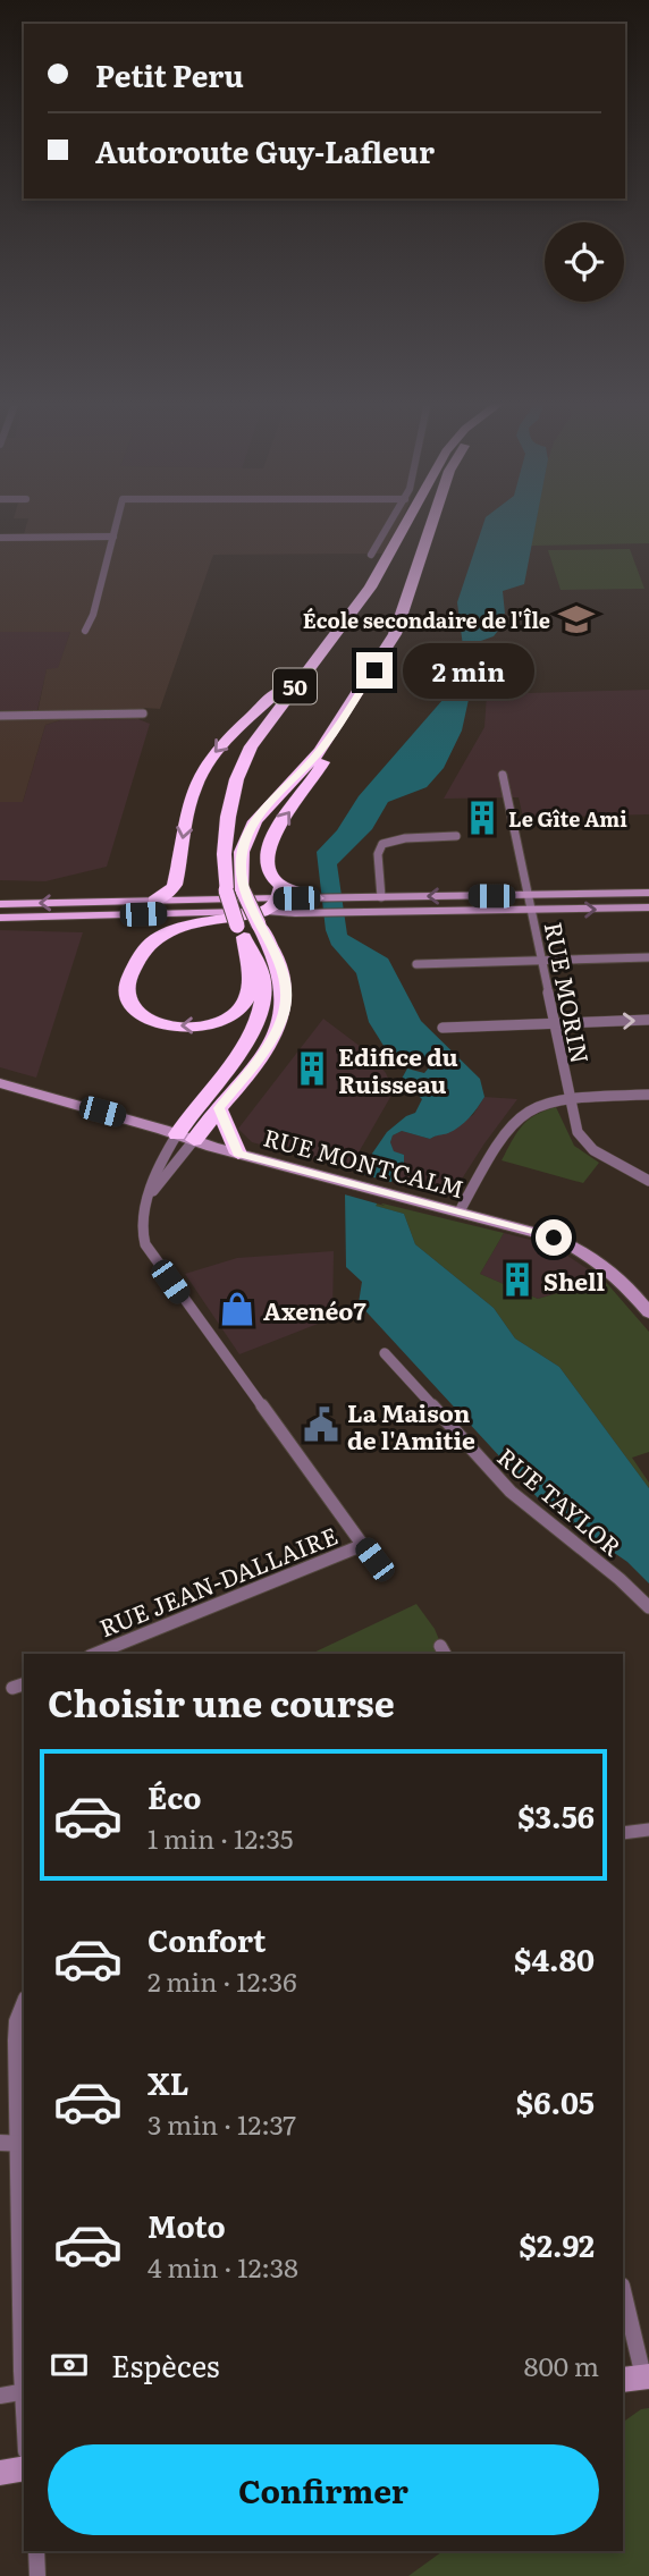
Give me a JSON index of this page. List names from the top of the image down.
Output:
{
  "streets": {
    "highway": ["50"],
    "main road": ["RUE MONTCALM"],
    "street": ["RUE MORIN", "RUE TAYLOR", "RUE JEAN-DALLAIRE"]
  },
  "crossings": [
    ["50", "RUE MONTCALM"]
  ],
  "places": {
    "school or university": ["École secondaire de l'Île"],
    "building": ["Le Gîte Ami", "Edifice du Ruisseau", "Shell"],
    "shop": ["Axenéo7"],
    "public building": ["La Maison de l'Amitie"]
  },
  "page": {
    "banner": ["Petit Peru", "Autoroute Guy-Lafleur"],
    "bubble": "2 min",
    "heading": "Choisir une course",
    "list": [
      {
        "name": "Éco",
        "note": "1 min · 12:35",
        "value": "$3.56"
      },
      {
        "name": "Confort",
        "note": "2 min · 12:36",
        "value": "$4.80"
      },
      {
        "name": "XL",
        "note": "3 min · 12:37",
        "value": "$6.05"
      },
      {
        "name": "Moto",
        "note": "4 min · 12:38",
        "value": "$2.92"
      }
    ],
    "pay": ["Espèces", "800 m"],
    "buttons": "Confirmer"
  }
}
